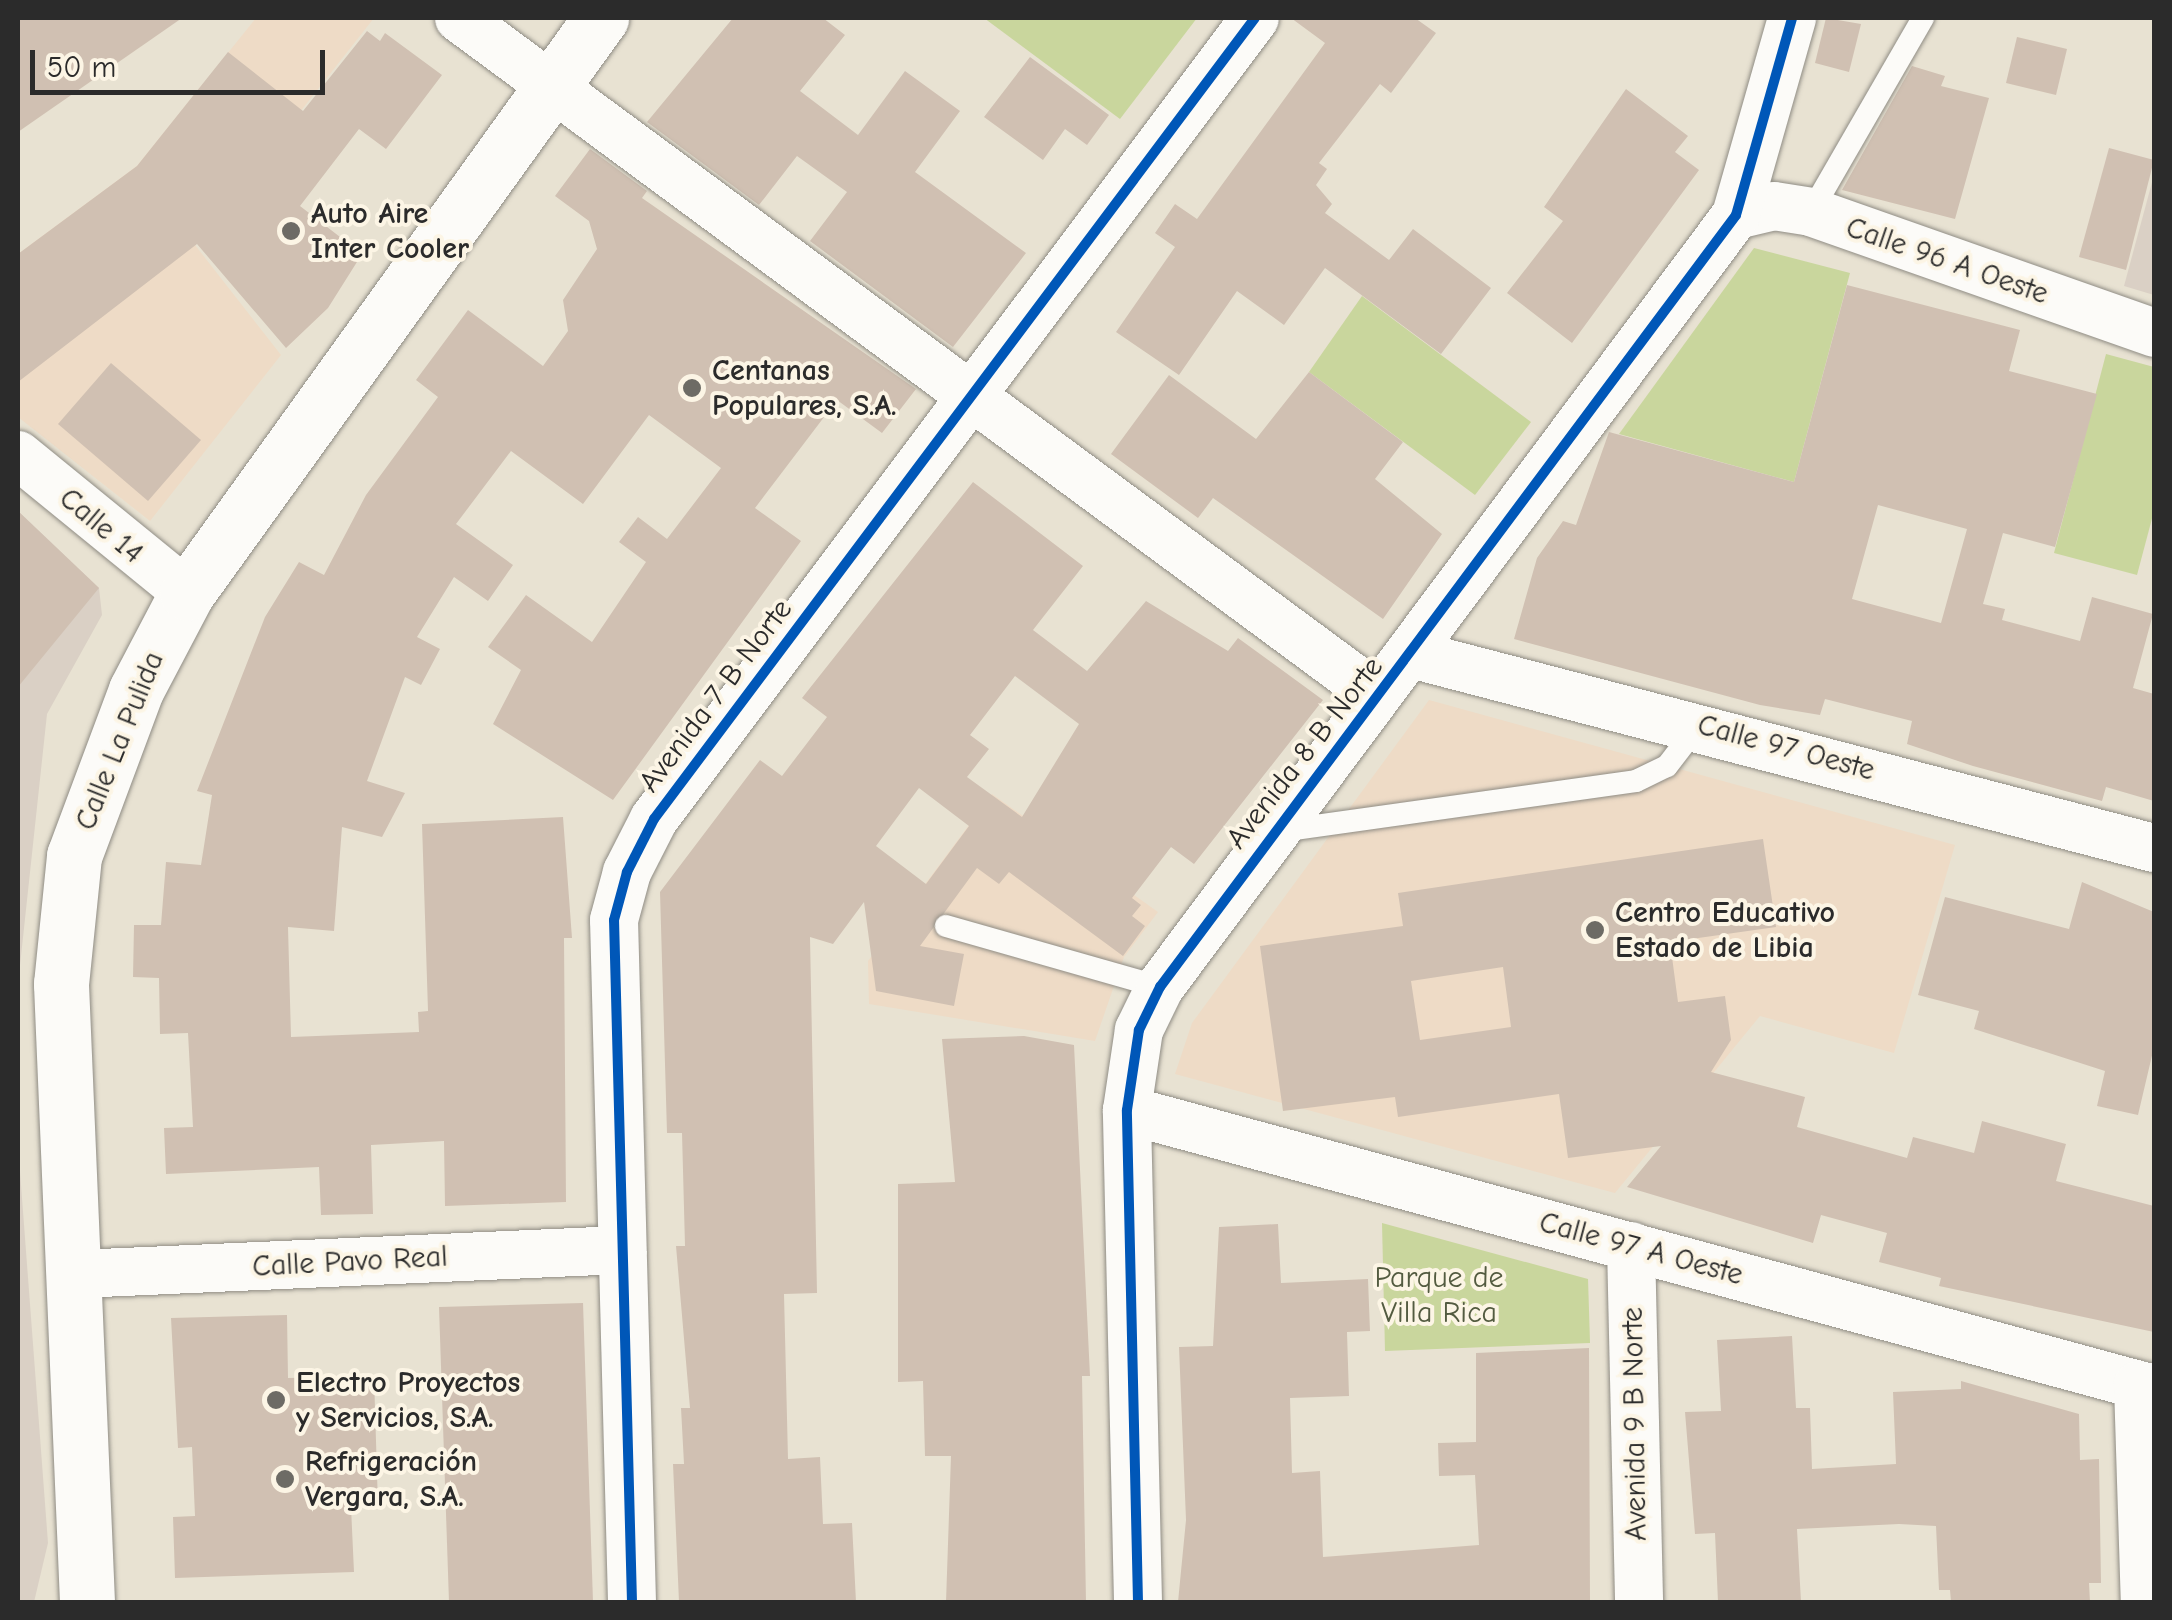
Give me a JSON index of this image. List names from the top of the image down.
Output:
{
  "streets": {
    "main road": ["Calle La Pulida"],
    "street": [
      "Calle 96 A Oeste",
      "Calle 14",
      "Avenida 7 B Norte",
      "Calle 97 Oeste",
      "Avenida 8 B Norte",
      "Calle 97 A Oeste",
      "Calle Pavo Real",
      "Avenida 9 B Norte"
    ]
  },
  "crossings": [
    ["Calle 96 A Oeste", "Avenida 8 B Norte"],
    ["Calle 14", "Calle La Pulida"],
    ["Avenida 7 B Norte", "Calle Pavo Real"],
    ["Calle La Pulida", "Calle Pavo Real"],
    ["Calle 97 Oeste", "Avenida 8 B Norte"],
    ["Avenida 8 B Norte", "Calle 97 A Oeste"],
    ["Calle 97 A Oeste", "Avenida 9 B Norte"]
  ],
  "parks": ["Parque de Villa Rica"],
  "places": [
    "Auto Aire Inter Cooler",
    "Centanas Populares, S.A.",
    "Centro Educativo Estado de Libia",
    "Electro Proyectos y Servicios, S.A.",
    "Refrigeración Vergara, S.A."
  ],
  "scale_bar": "50 m"
}
